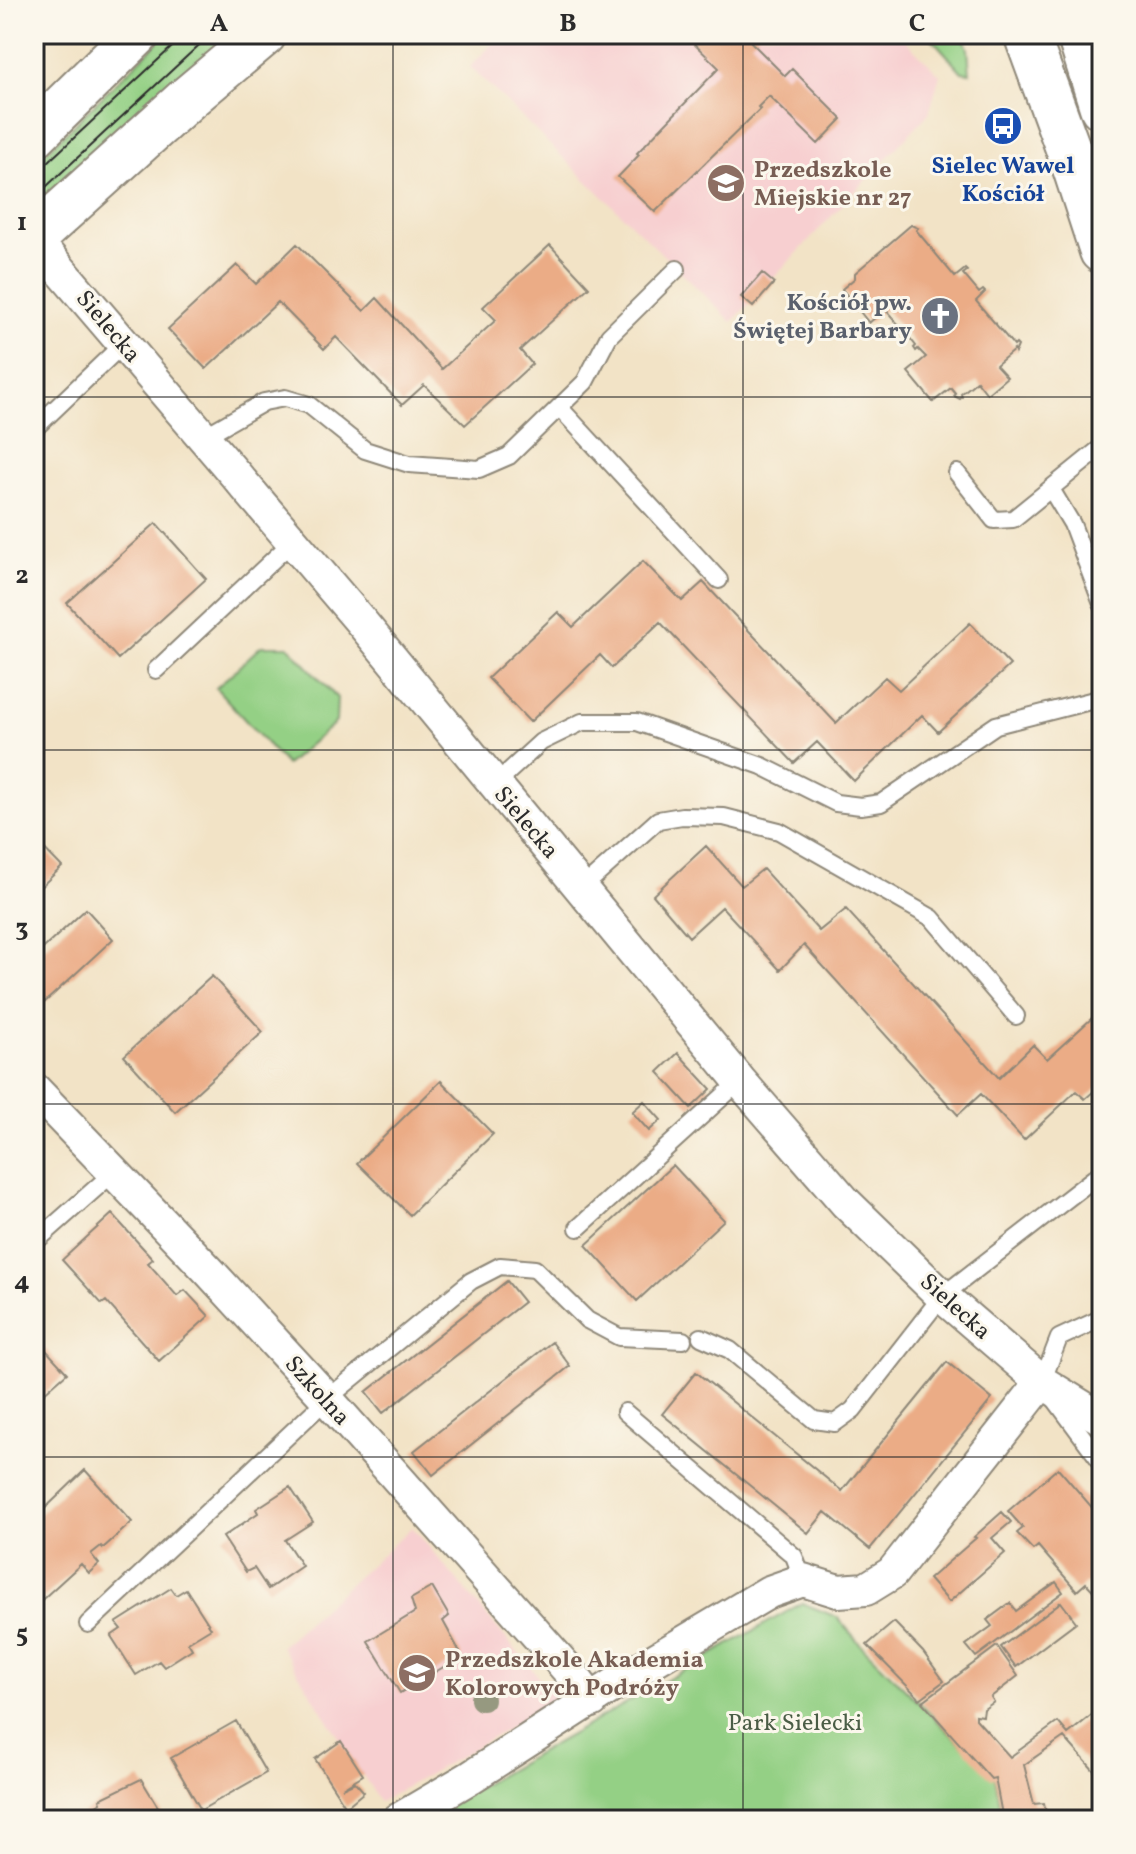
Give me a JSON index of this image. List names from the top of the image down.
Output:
{
  "streets": {
    "street": ["Sielecka", "Szkolna"]
  },
  "parks": ["Park Sielecki"],
  "places": {
    "bus stop": ["Sielec Wawel Kościół"],
    "school or university": ["Przedszkole Miejskie nr 27", "Przedszkole Akademia Kolorowych Podróży"],
    "church": ["Kościół pw. Świętej Barbary"]
  },
  "grid": {
    "columns": ["A", "B", "C"],
    "rows": [
      "1",
      "2",
      "3",
      "4",
      "5"
    ]
  }
}
